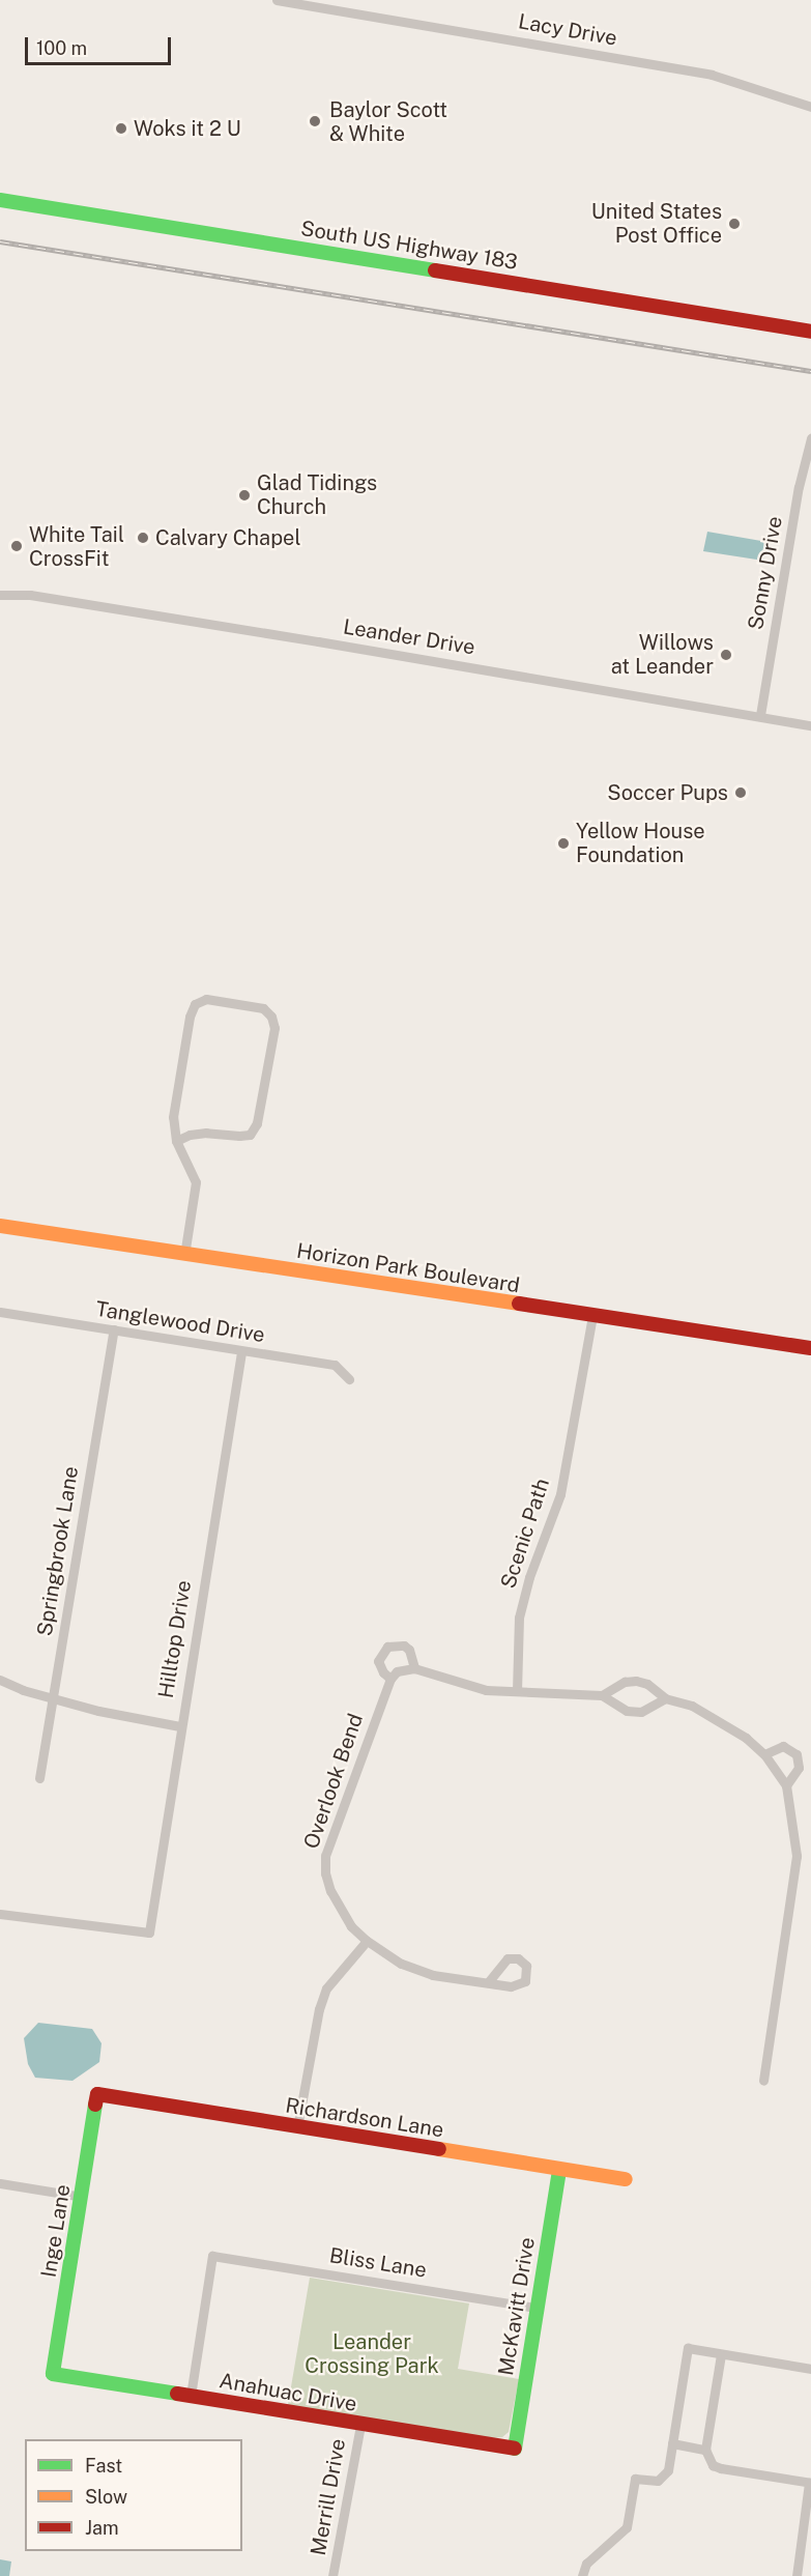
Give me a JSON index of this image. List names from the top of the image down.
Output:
{
  "streets": {
    "street": [
      "Lacy Drive",
      "South US Highway 183",
      "Sonny Drive",
      "Leander Drive",
      "Horizon Park Boulevard",
      "Tanglewood Drive",
      "Scenic Path",
      "Springbrook Lane",
      "Hilltop Drive",
      "Overlook Bend",
      "Richardson Lane",
      "Inge Lane",
      "Bliss Lane",
      "McKavitt Drive",
      "Anahuac Drive",
      "Merrill Drive"
    ]
  },
  "crossings": [
    ["Sonny Drive", "Leander Drive"],
    ["Horizon Park Boulevard", "Scenic Path"],
    ["Tanglewood Drive", "Springbrook Lane"],
    ["Tanglewood Drive", "Hilltop Drive"],
    ["Richardson Lane", "Inge Lane"],
    ["Richardson Lane", "McKavitt Drive"],
    ["Inge Lane", "Anahuac Drive"],
    ["Bliss Lane", "McKavitt Drive"],
    ["Bliss Lane", "Anahuac Drive"],
    ["McKavitt Drive", "Anahuac Drive"],
    ["Anahuac Drive", "Merrill Drive"]
  ],
  "parks": ["Leander Crossing Park"],
  "places": [
    "Baylor Scott & White",
    "Woks it 2 U",
    "United States Post Office",
    "Glad Tidings Church",
    "Calvary Chapel",
    "White Tail CrossFit",
    "Willows at Leander",
    "Soccer Pups",
    "Yellow House Foundation"
  ],
  "legend": ["Fast", "Slow", "Jam"],
  "scale_bar": "100 m"
}
